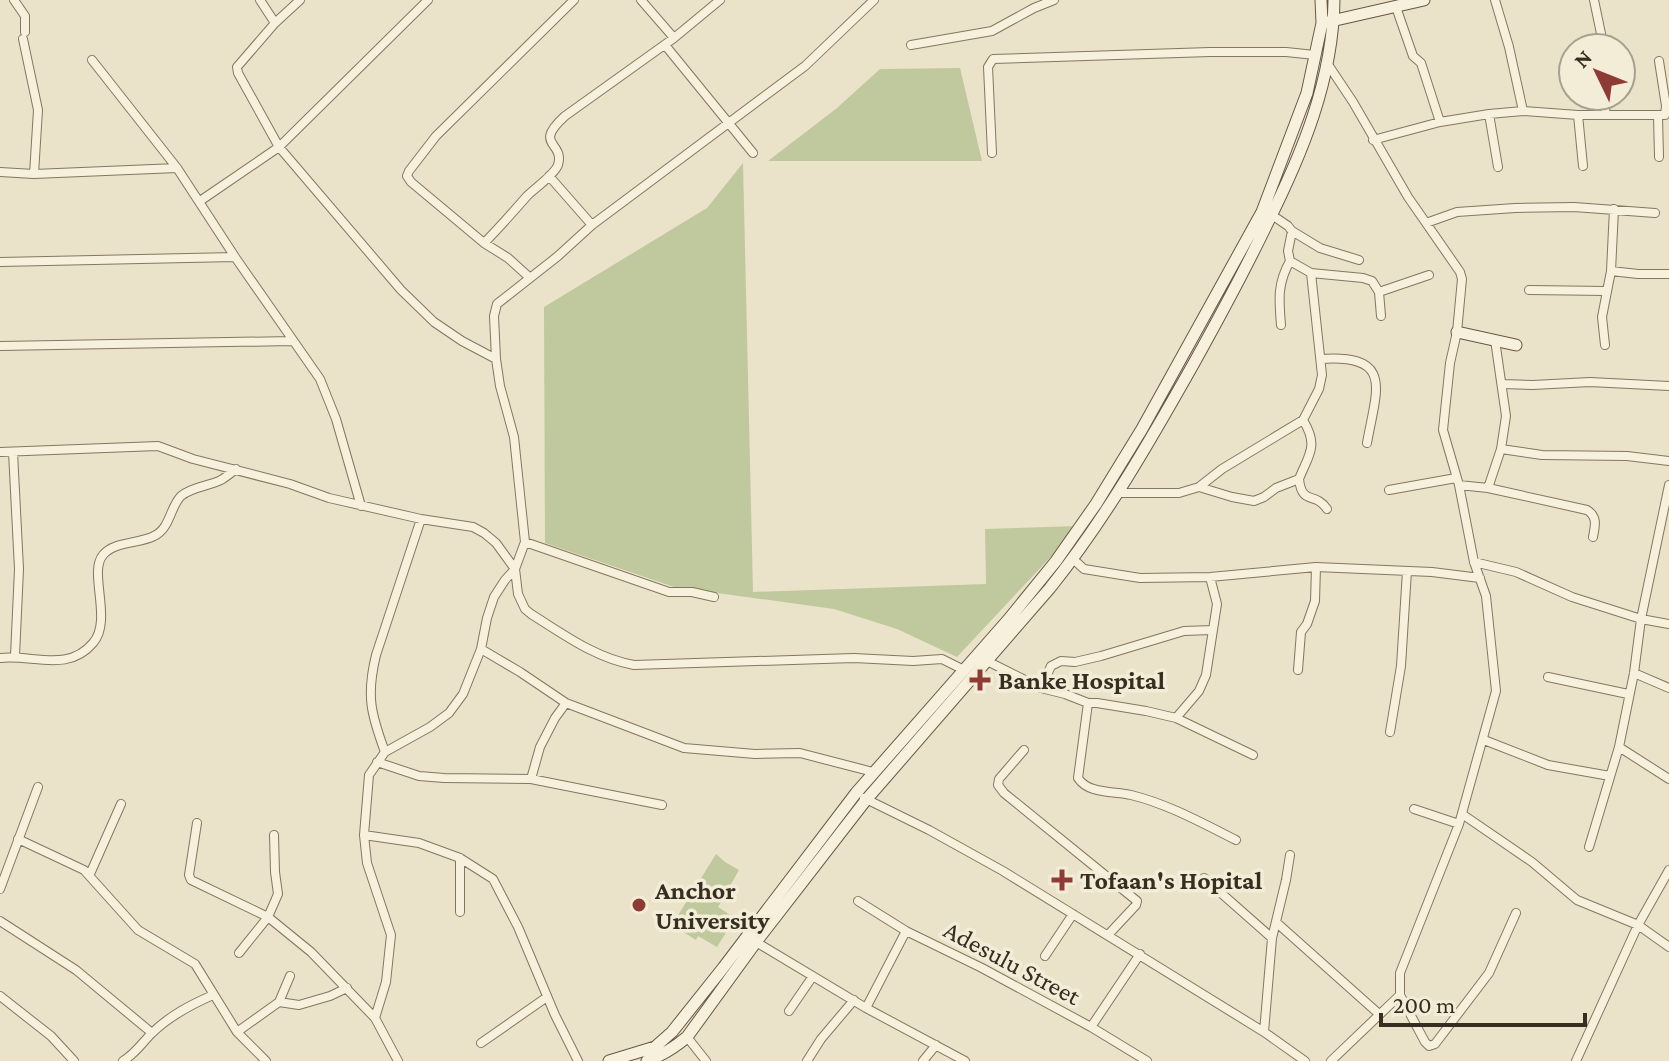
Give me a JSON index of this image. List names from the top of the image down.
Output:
{
  "streets": {
    "street": ["Adesulu Street"]
  },
  "places": {
    "health": ["Banke Hospital", "Tofaan's Hopital"],
    "other": ["Anchor University"]
  },
  "scale_bar": "200 m",
  "north": "top left"
}
